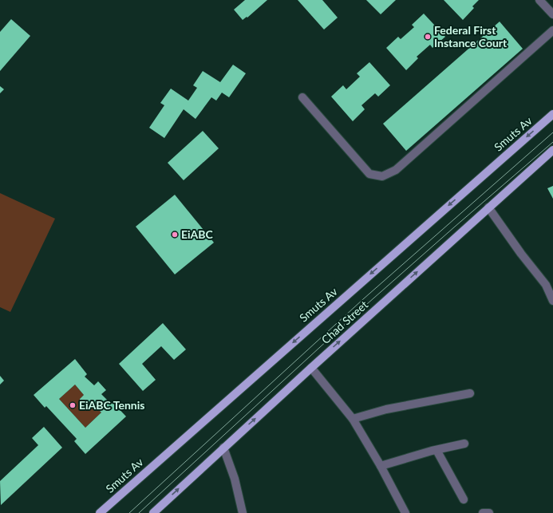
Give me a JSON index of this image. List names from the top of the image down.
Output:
{
  "streets": {
    "main road": ["Smuts Av", "Chad Street"]
  },
  "one_way": ["Smuts Av", "Chad Street"],
  "places": ["Federal First Instance Court", "EiABC", "EiABC Tennis"]
}
